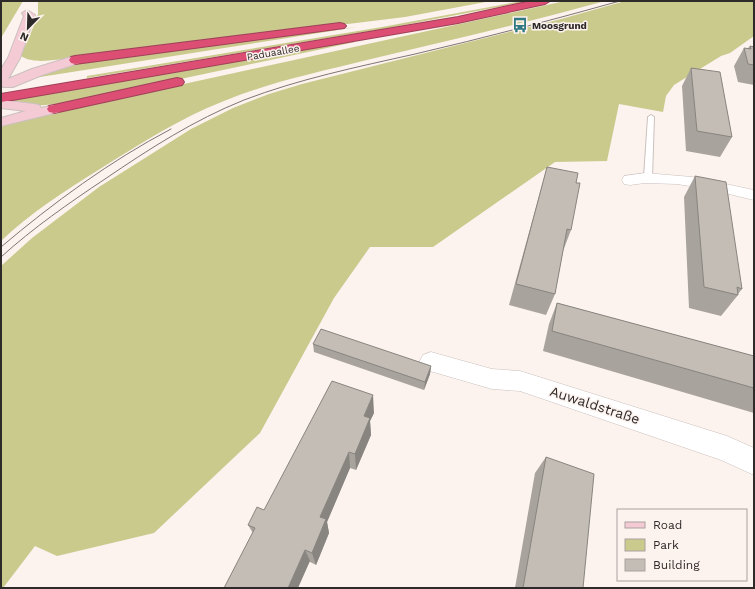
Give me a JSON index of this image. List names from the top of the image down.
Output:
{
  "streets": {
    "highway": ["Paduaallee"],
    "street": ["Auwaldstraße"]
  },
  "places": {
    "bus stop": ["Moosgrund"]
  },
  "legend": ["Road", "Park", "Building"],
  "north": "bottom left"
}
